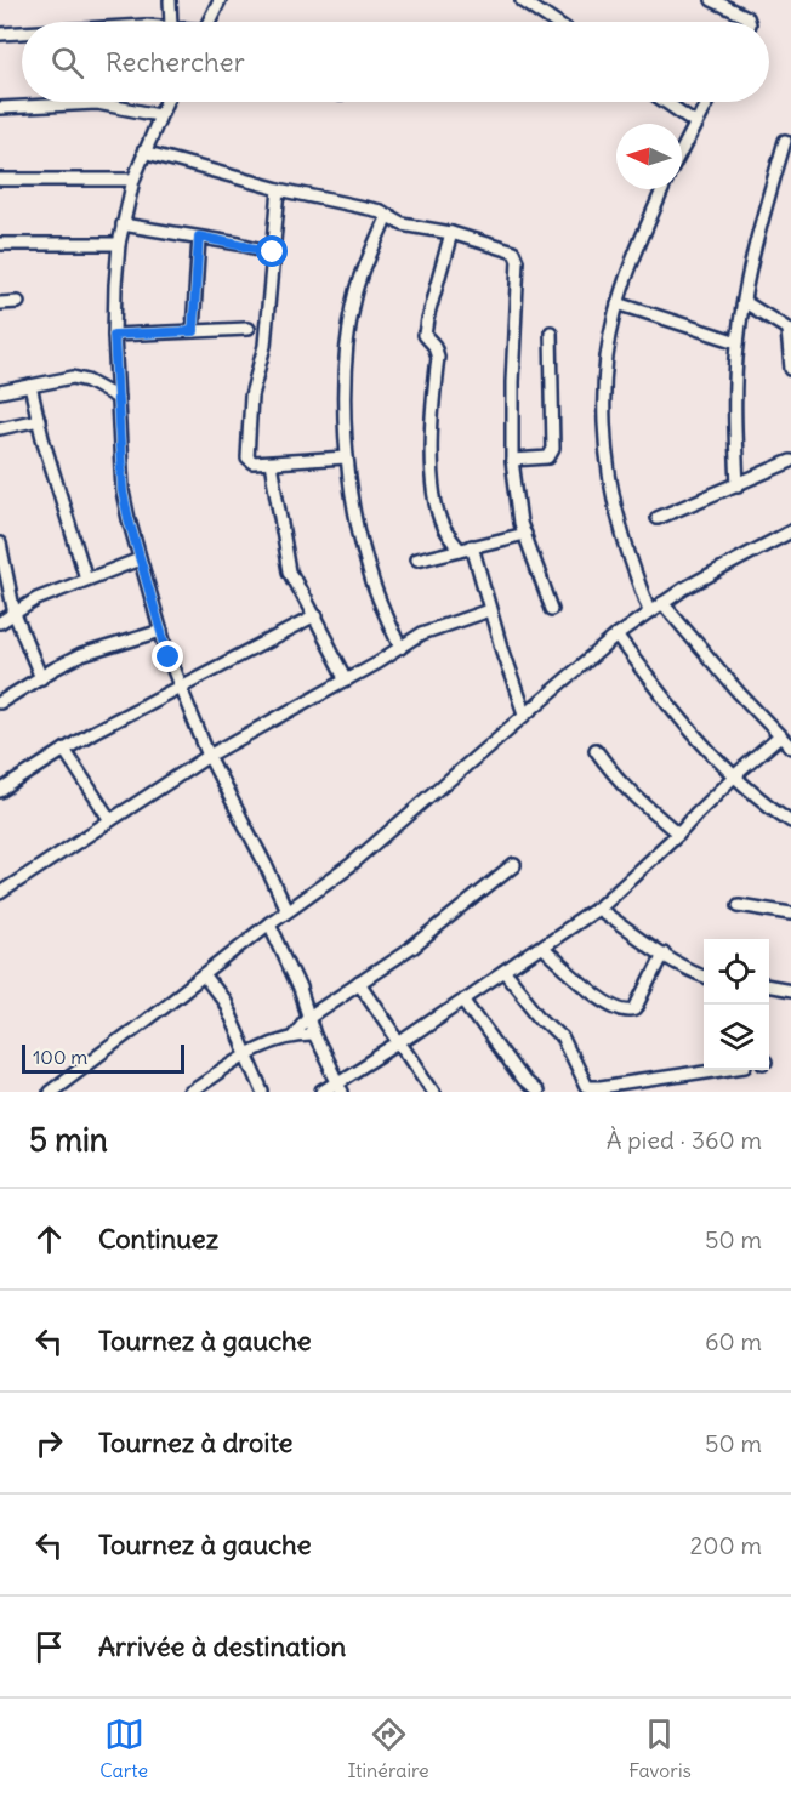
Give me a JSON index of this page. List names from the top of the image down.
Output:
{
  "scale_bar": "100 m",
  "north": "left",
  "page": {
    "search": "Rechercher",
    "scale": "100 m",
    "heading": ["5 min", "À pied · 360 m"],
    "list": [
      ["Continuez", "50 m"],
      ["Tournez à gauche", "60 m"],
      ["Tournez à droite", "50 m"],
      ["Tournez à gauche", "200 m"],
      "Arrivée à destination"
    ],
    "nav": ["Carte", "Itinéraire", "Favoris"]
  }
}
